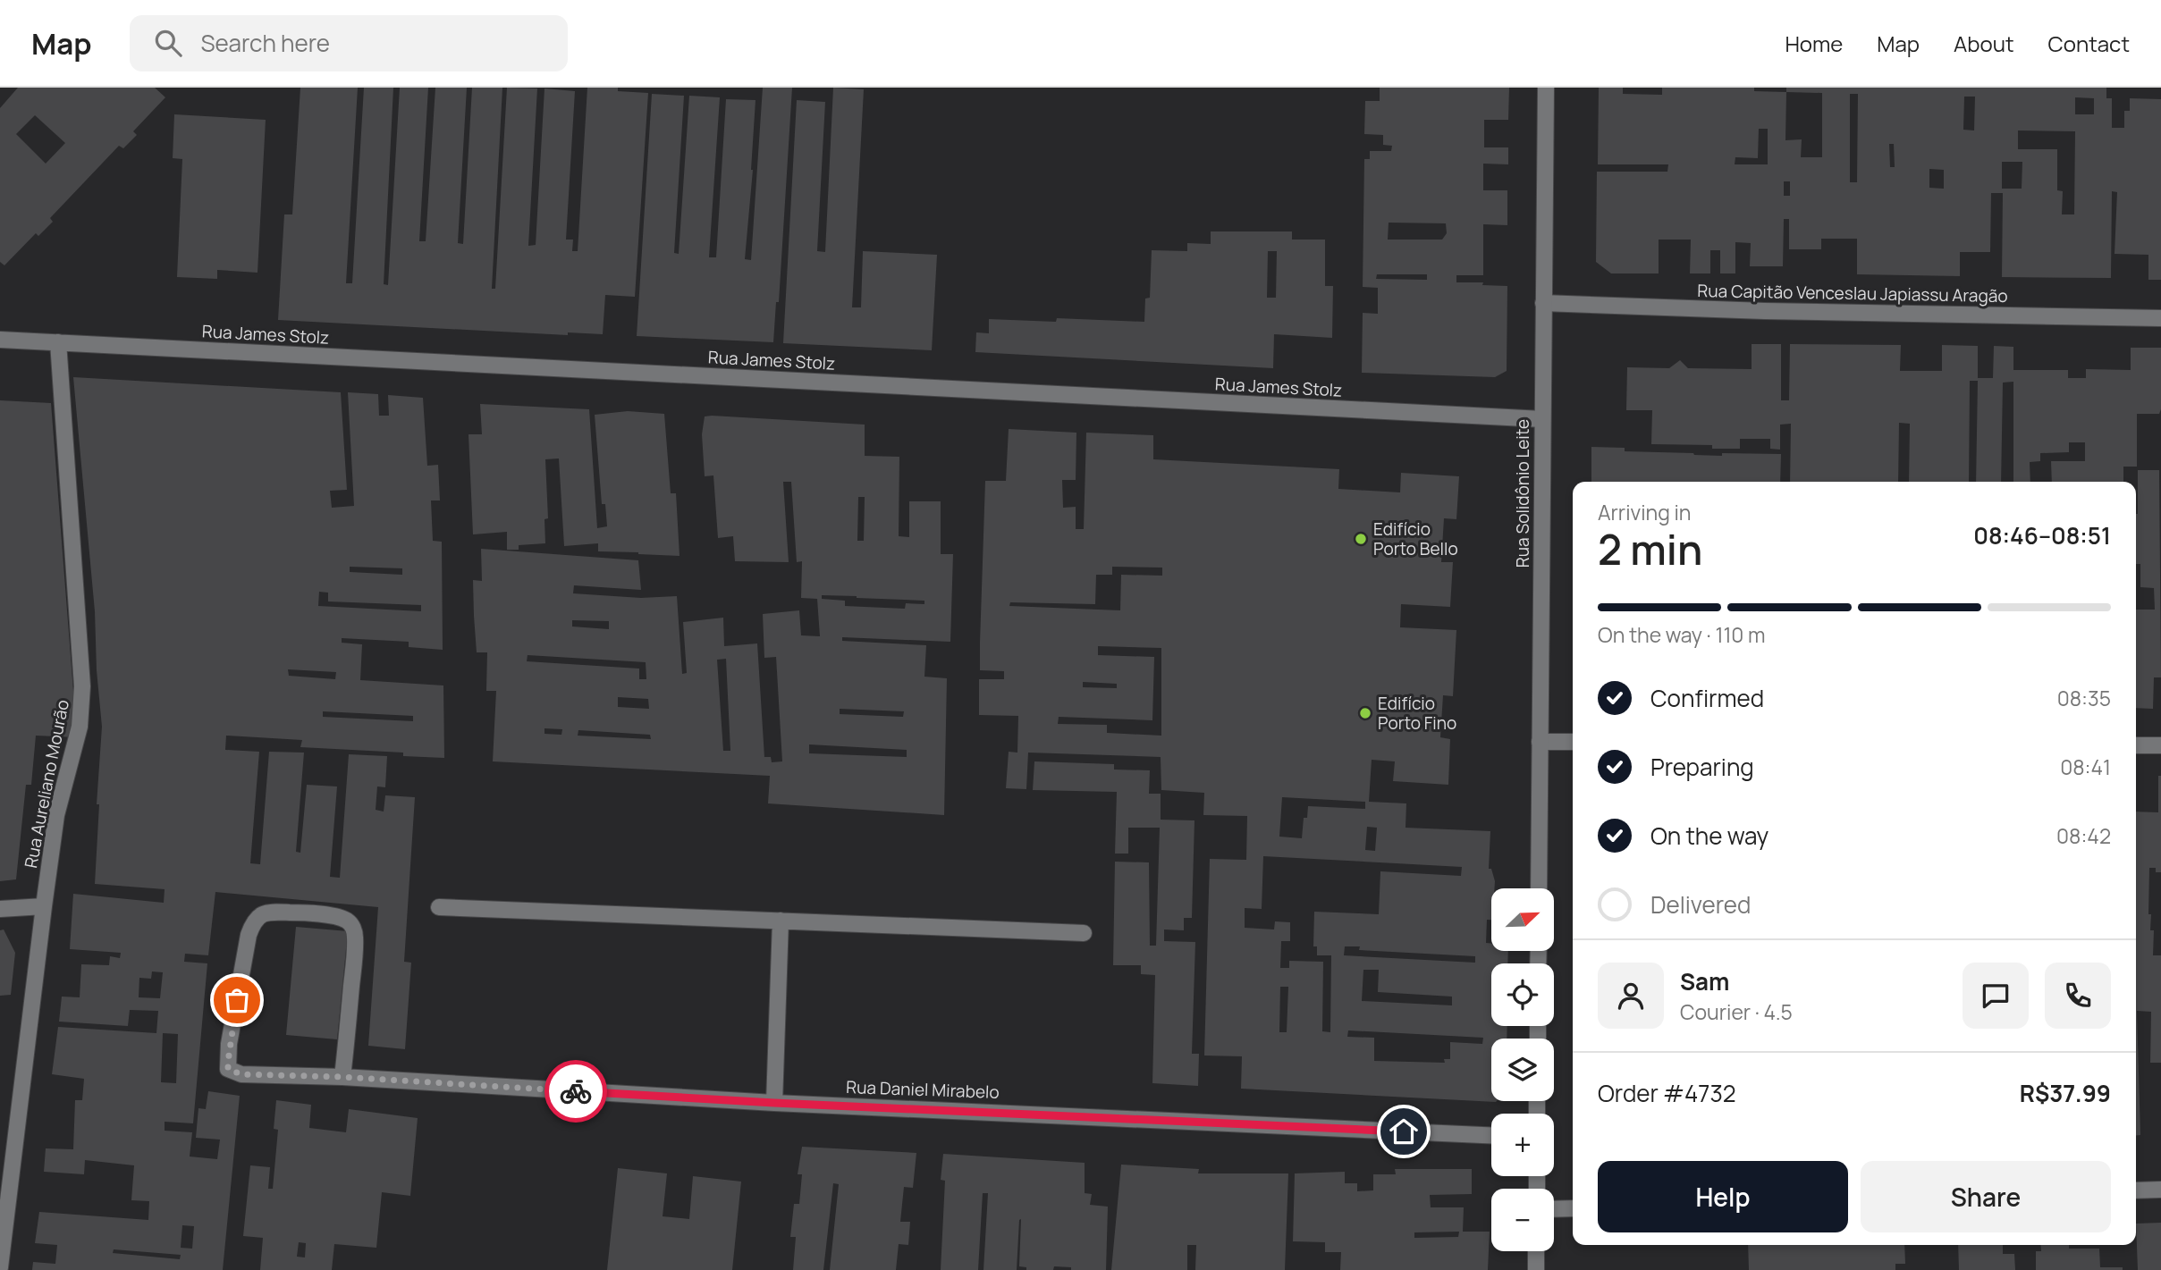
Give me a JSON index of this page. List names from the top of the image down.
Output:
{
  "streets": {
    "street": [
      "Rua Capitão Venceslau Japiassu Aragão",
      "Rua James Stolz",
      "Rua Solidônio Leite",
      "Rua Aureliano Mourão",
      "Rua Daniel Mirabelo"
    ]
  },
  "crossings": [
    ["Rua Capitão Venceslau Japiassu Aragão", "Rua Solidônio Leite"],
    ["Rua James Stolz", "Rua Solidônio Leite"],
    ["Rua James Stolz", "Rua Aureliano Mourão"]
  ],
  "places": ["Edifício Porto Bello", "Edifício Porto Fino"],
  "north": "top right",
  "page": {
    "header": "Map",
    "search": "Search here",
    "nav": [
      "Home",
      "Map",
      "About",
      "Contact"
    ],
    "heading": ["2 min", "Arriving in", "08:46–08:51"],
    "panel": [
      "Sam",
      "Courier · 4.5",
      "Order #4732",
      "R$37.99"
    ],
    "bar": "On the way · 110 m",
    "list": [
      ["Confirmed", "08:35"],
      ["Preparing", "08:41"],
      ["On the way", "08:42"],
      "Delivered"
    ],
    "map_buttons": ["+", "−"],
    "buttons": ["Help", "Share"]
  }
}
